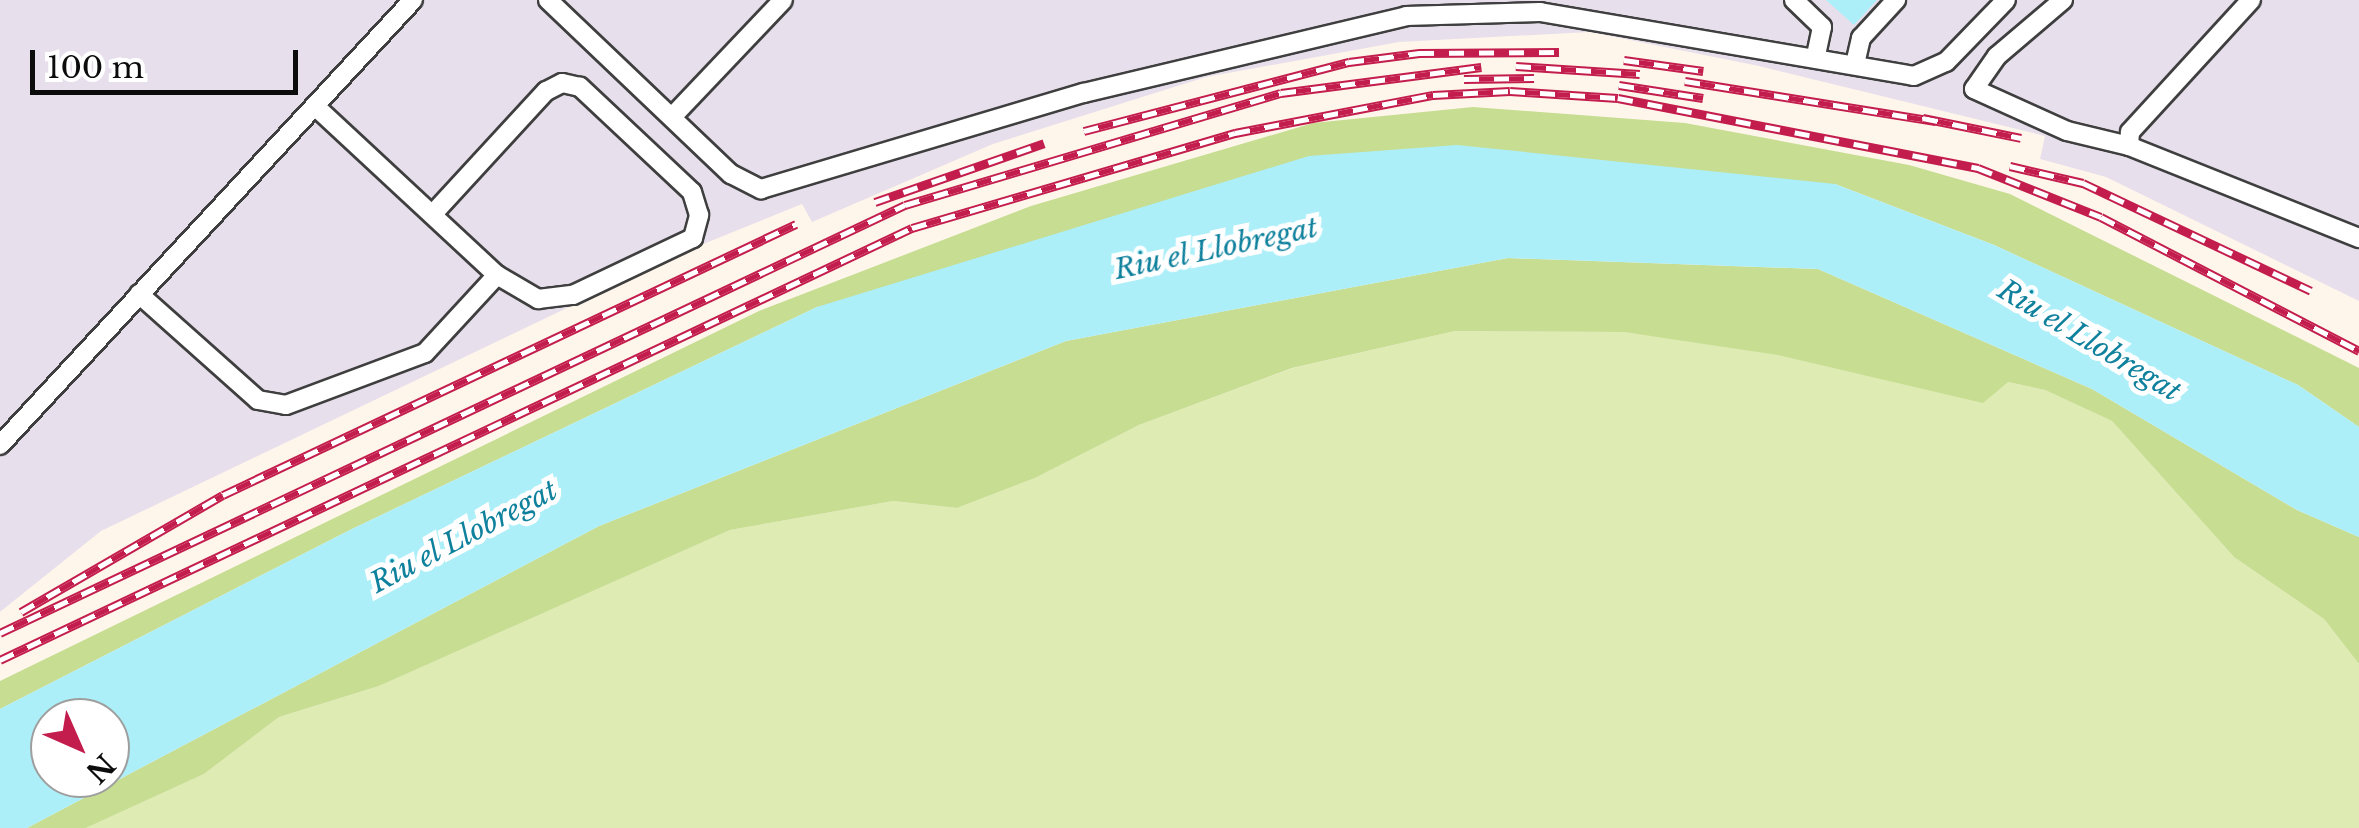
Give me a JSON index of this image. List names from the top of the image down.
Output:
{
  "water": ["Riu el Llobregat"],
  "scale_bar": "100 m",
  "north": "bottom right"
}
